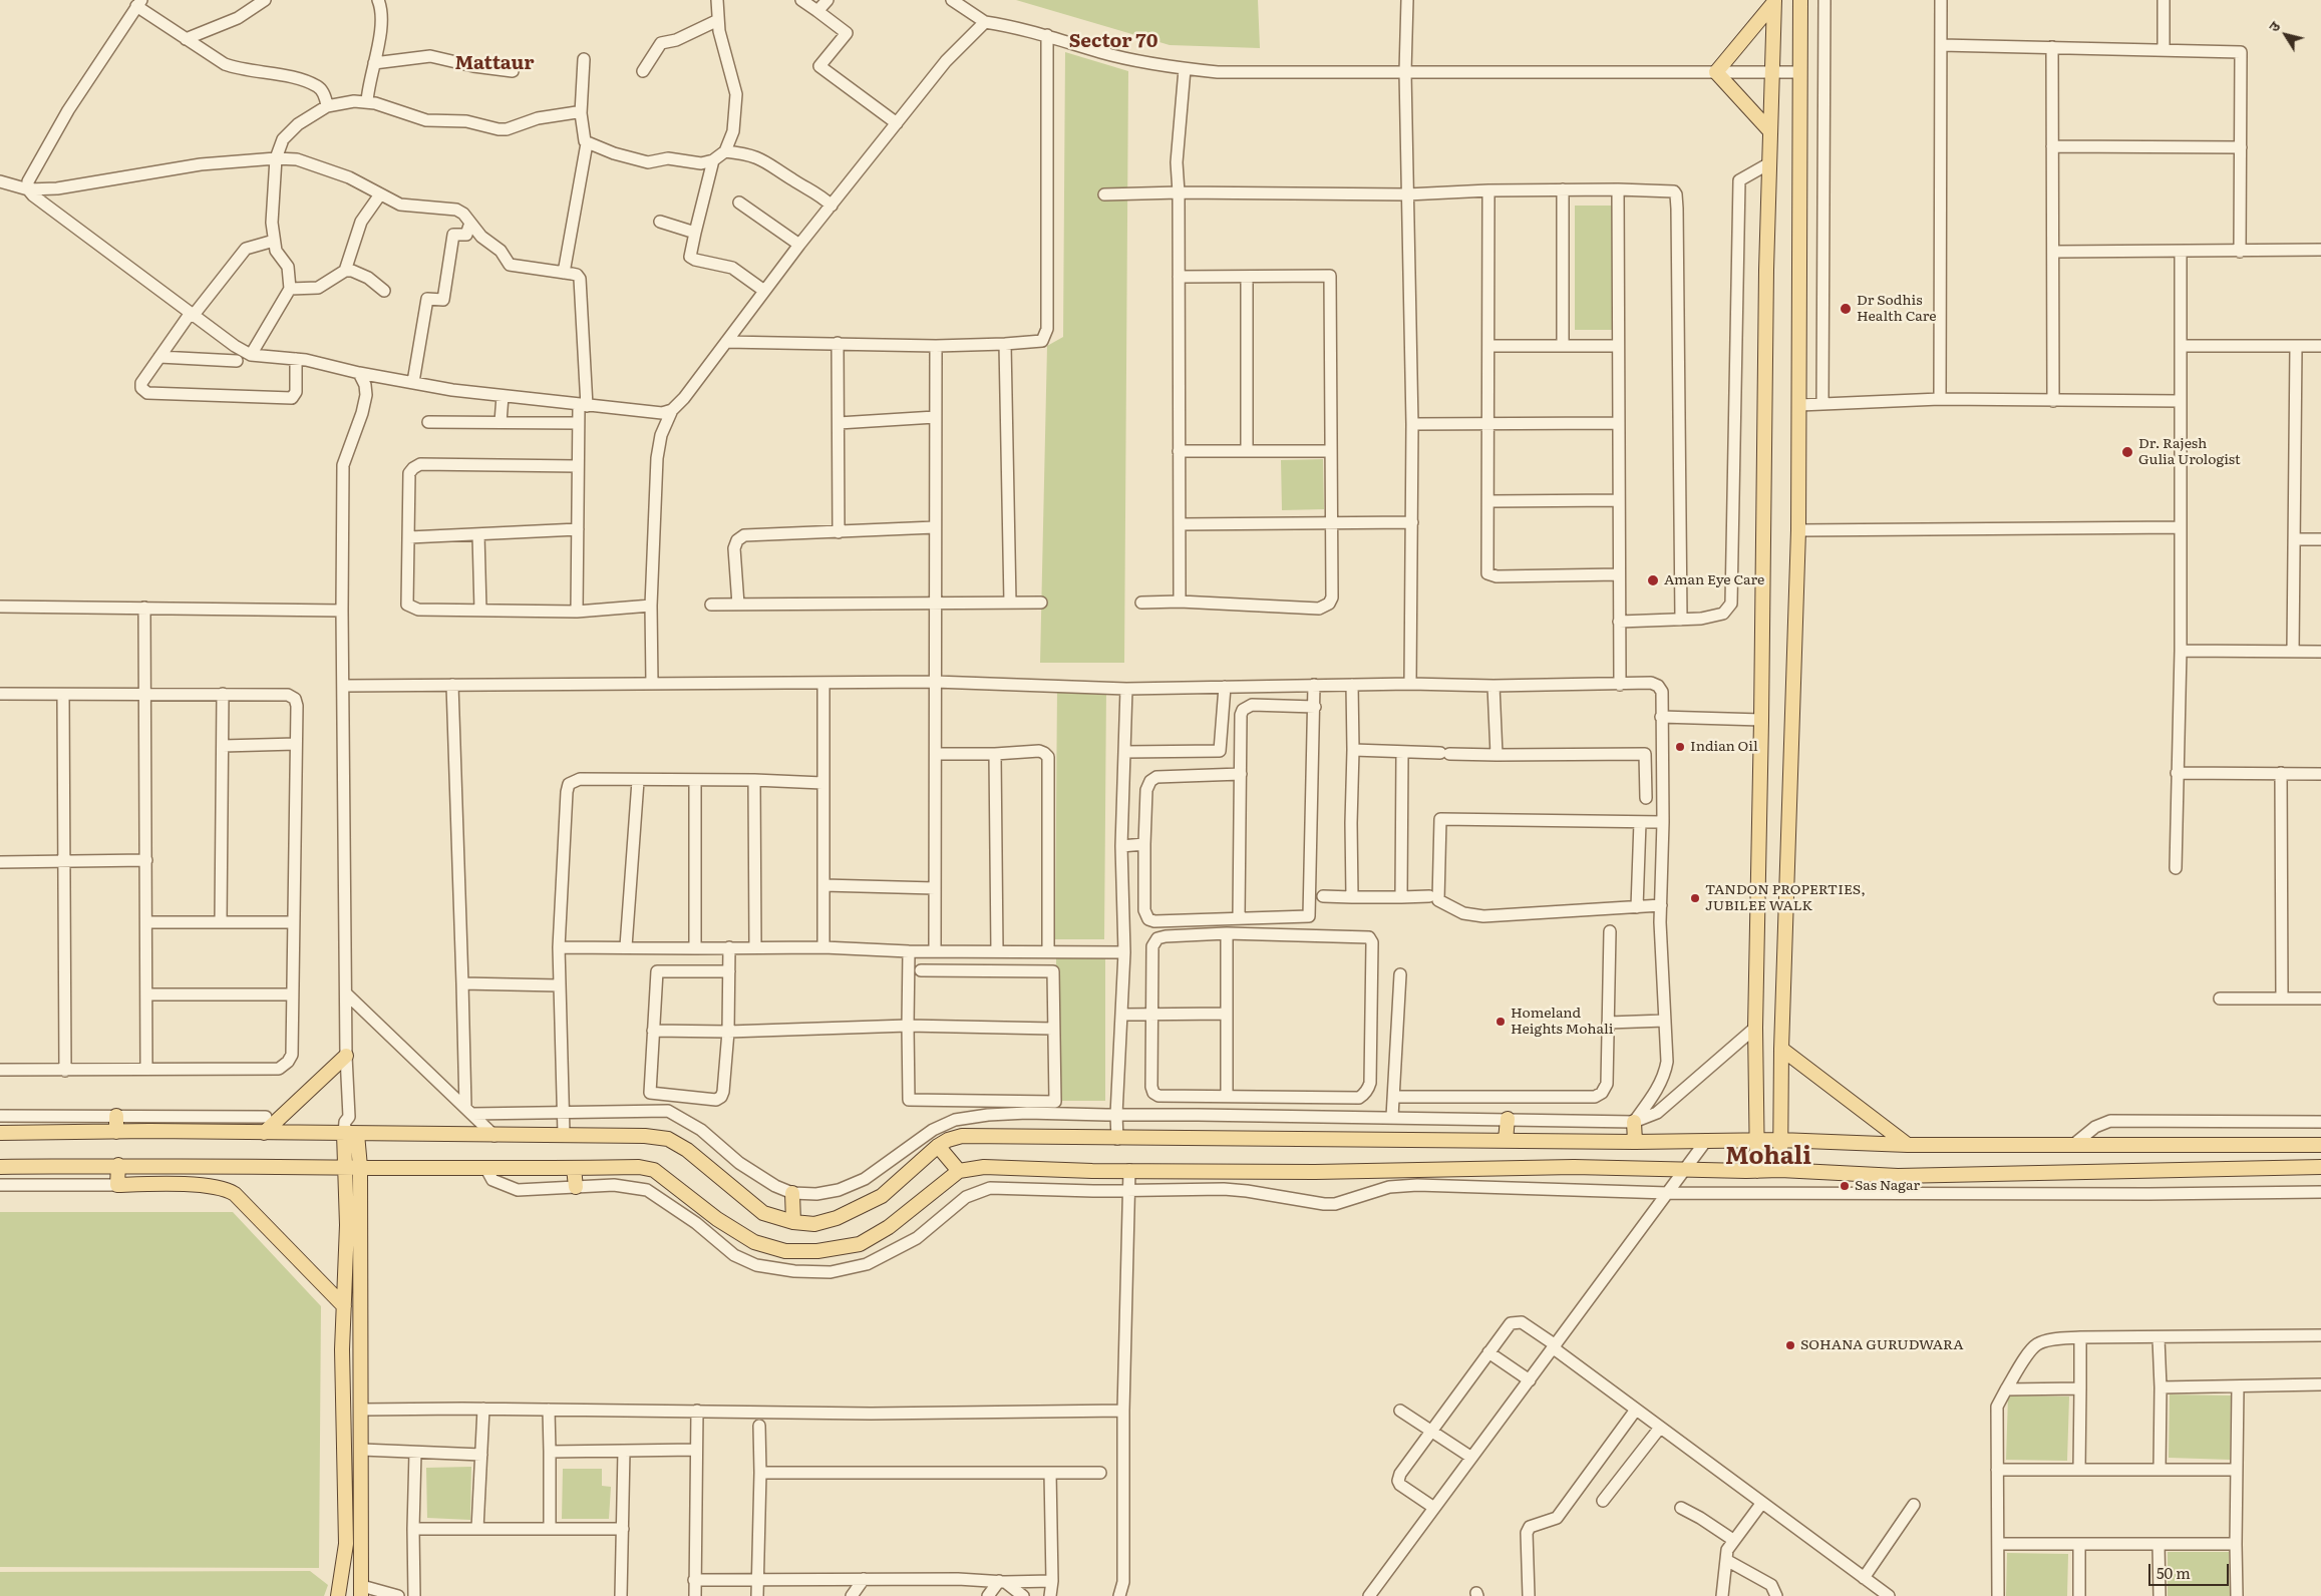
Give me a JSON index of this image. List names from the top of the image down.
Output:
{
  "districts": ["Sector 70", "Mattaur", "Mohali"],
  "places": [
    "Dr Sodhis Health Care",
    "Dr. Rajesh Gulia Urologist",
    "Aman Eye Care",
    "Indian Oil",
    "TANDON PROPERTIES, JUBILEE WALK",
    "Homeland Heights Mohali",
    "Sas Nagar",
    "SOHANA GURUDWARA"
  ],
  "scale_bar": "50 m",
  "north": "top left"
}
